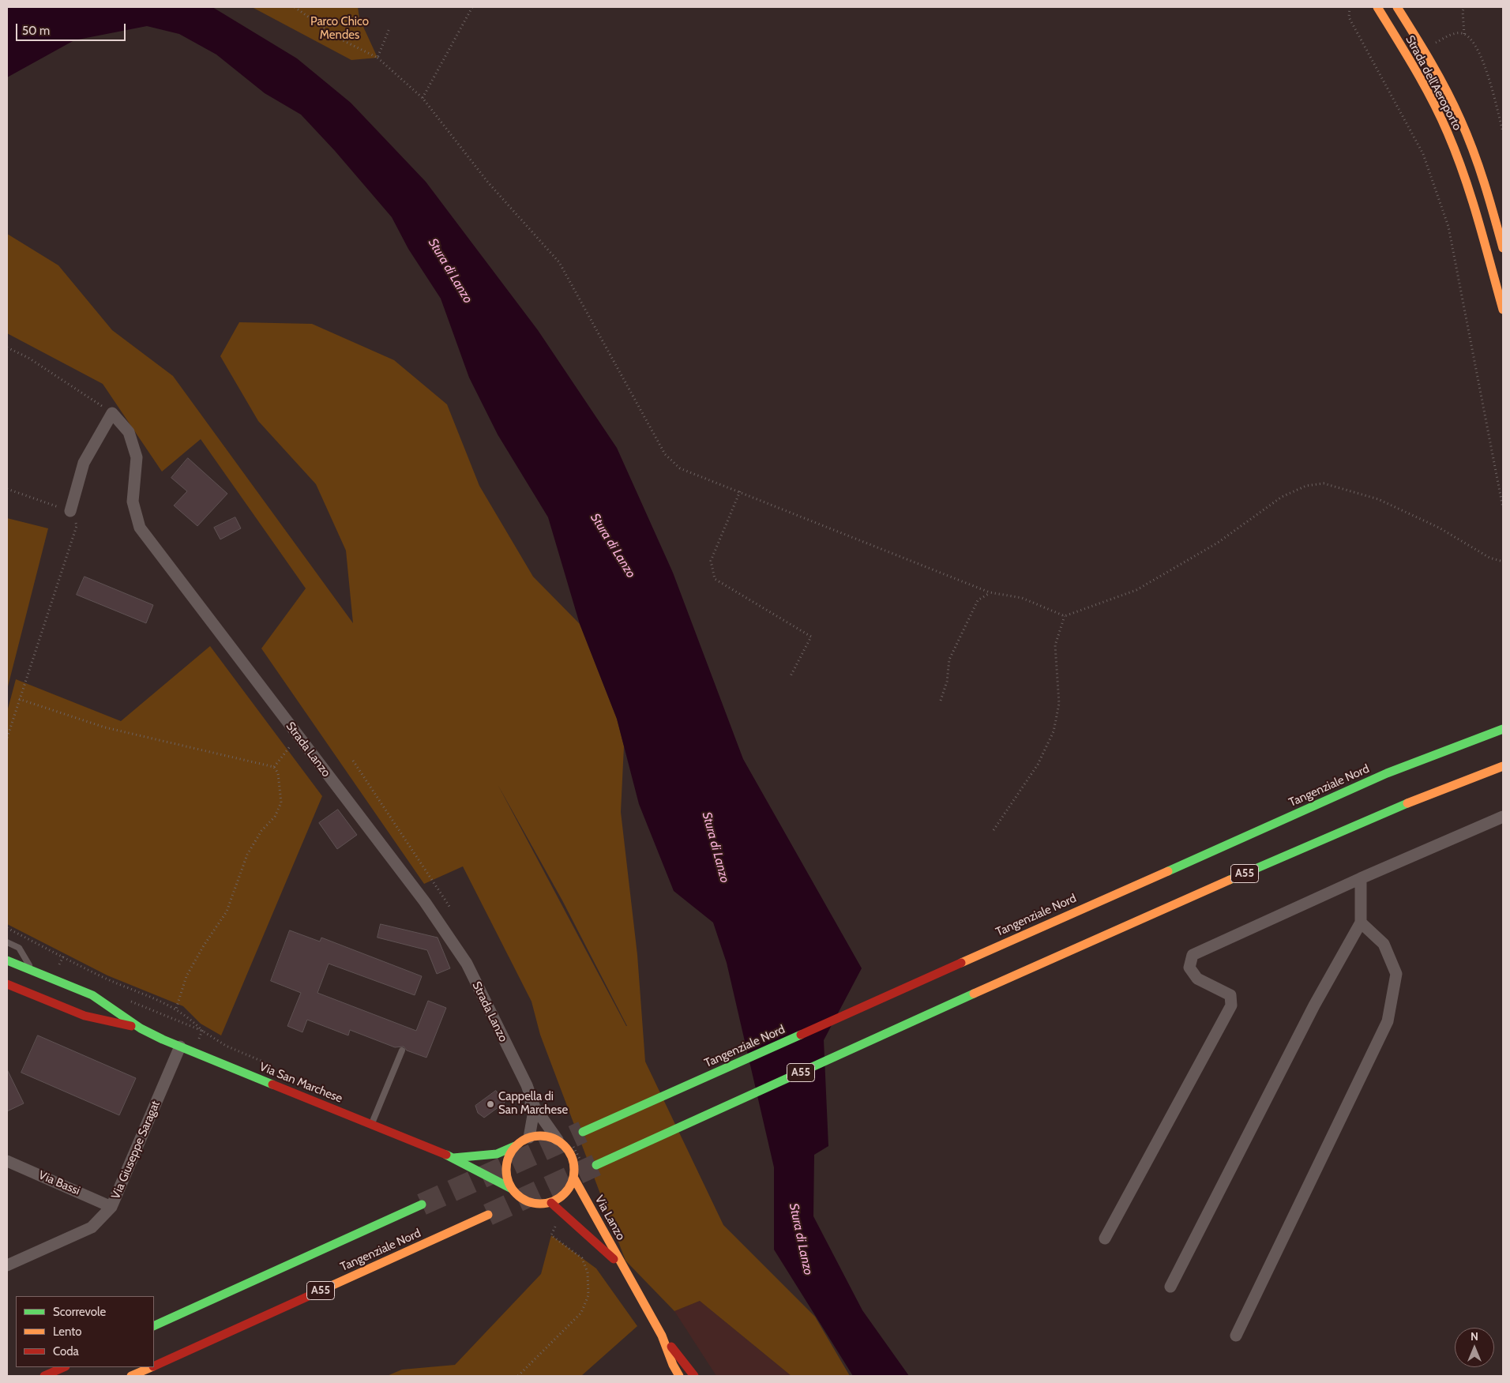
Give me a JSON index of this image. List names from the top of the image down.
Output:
{
  "streets": {
    "main road": [
      "Strada dell'Aeroporto",
      "Tangenziale Nord",
      "A55",
      "Via San Marchese",
      "Via Lanzo"
    ],
    "street": ["Strada Lanzo", "Via Giuseppe Saragat", "Via Bassi"]
  },
  "crossings": [
    ["Strada Lanzo", "Via San Marchese"],
    ["Strada Lanzo", "Via Lanzo"],
    ["Via San Marchese", "Via Giuseppe Saragat"],
    ["Via San Marchese", "Via Lanzo"],
    ["Via Giuseppe Saragat", "Via Bassi"]
  ],
  "water": ["Stura di Lanzo"],
  "parks": ["Parco Chico Mendes"],
  "places": ["Cappella di San Marchese"],
  "legend": ["Scorrevole", "Lento", "Coda"],
  "scale_bar": "50 m",
  "north": "top"
}
